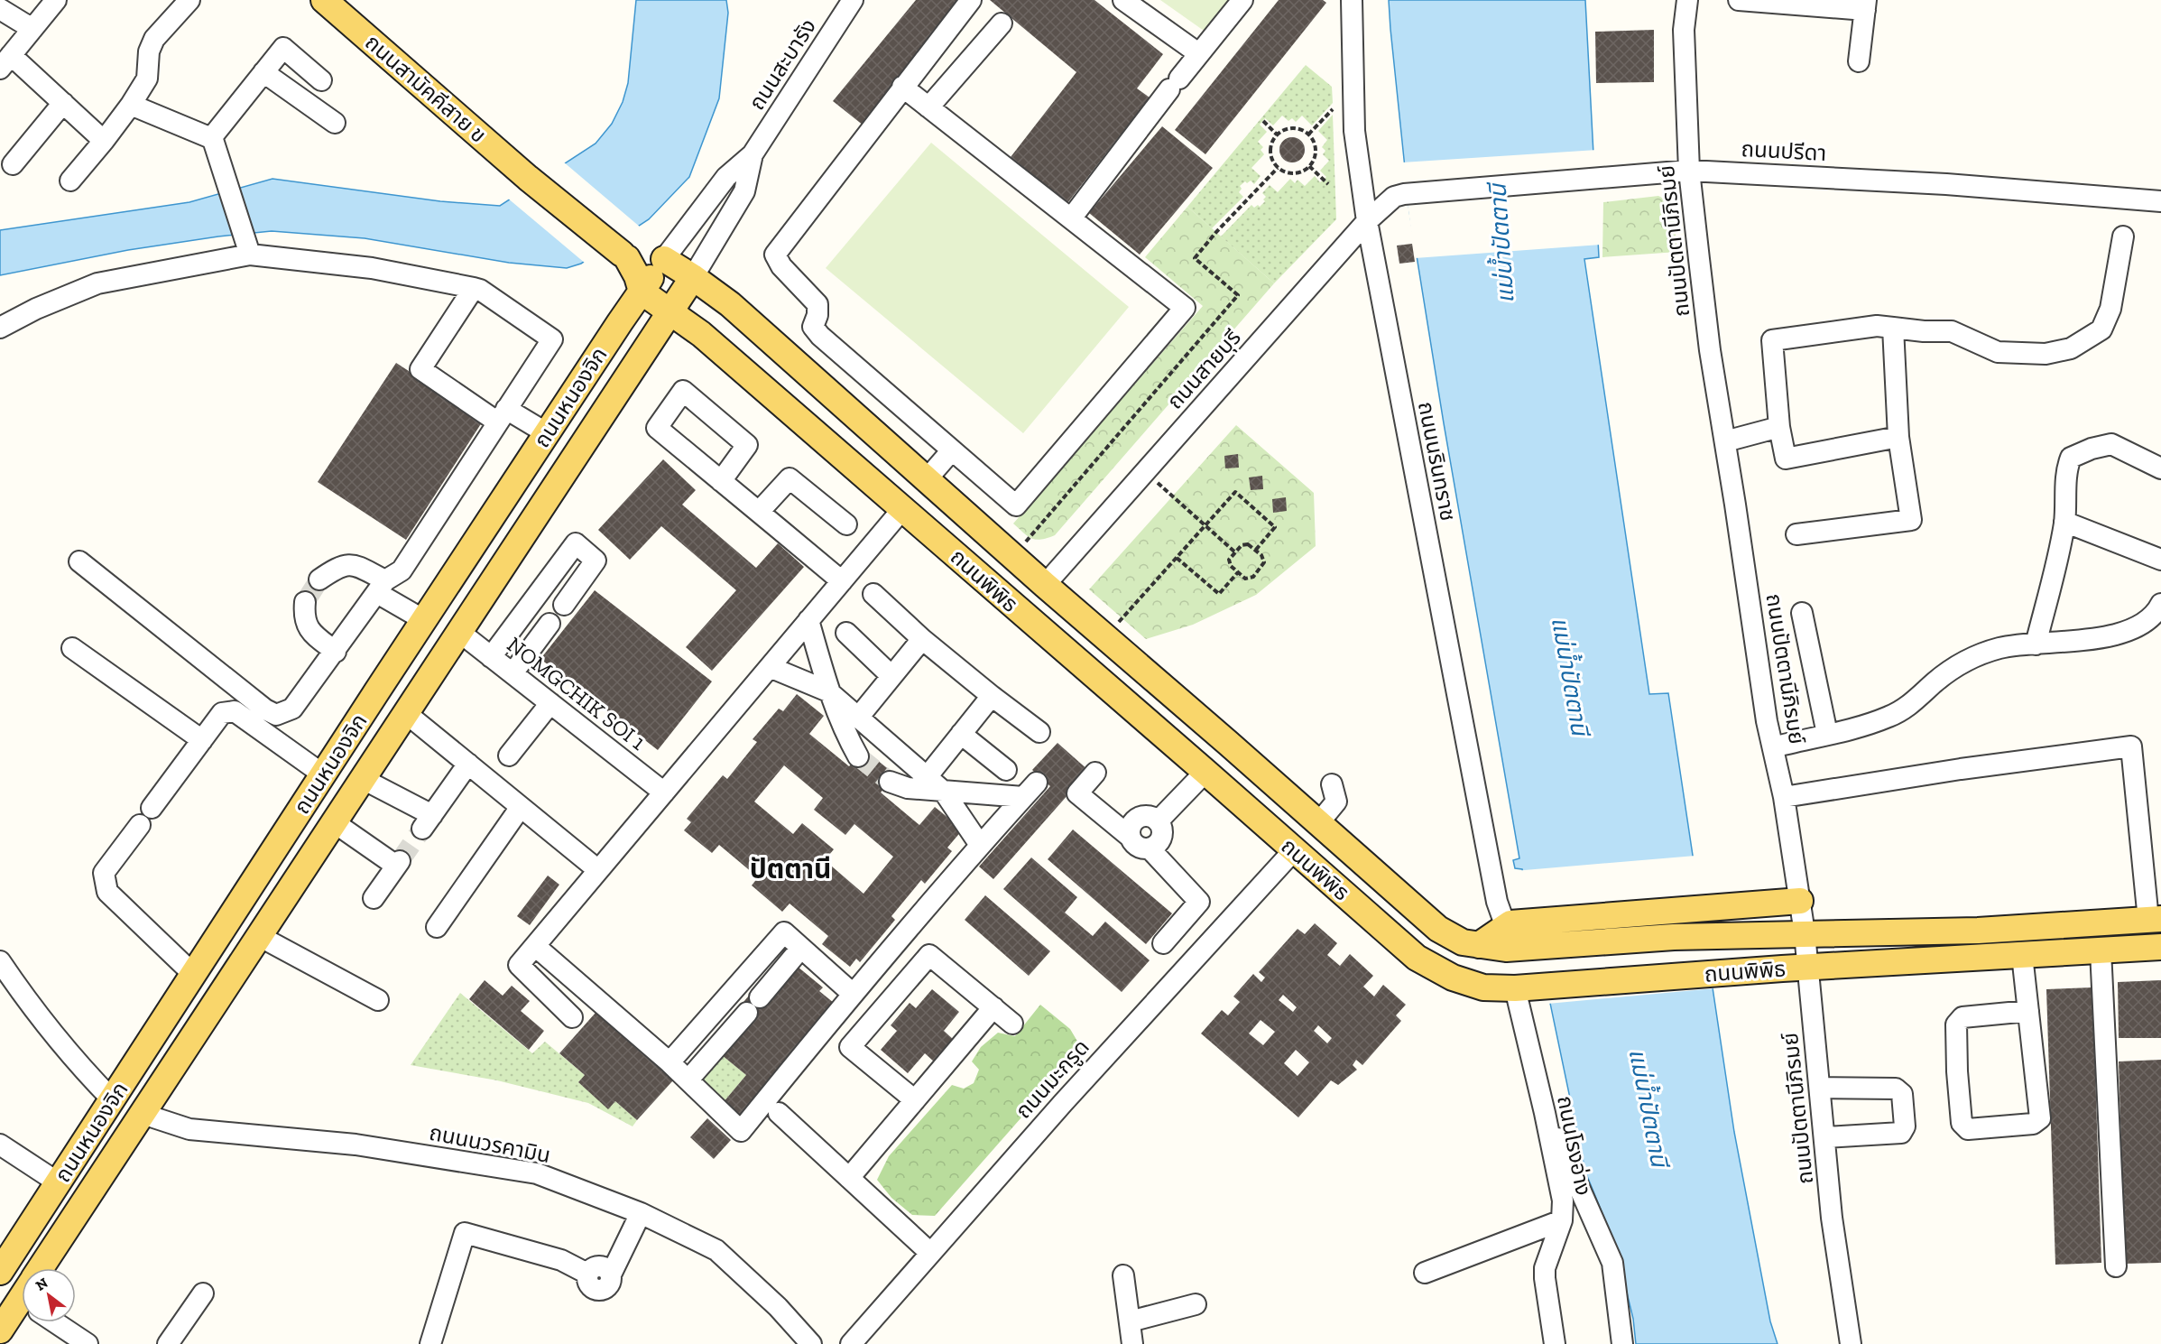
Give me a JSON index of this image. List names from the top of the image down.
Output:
{
  "streets": {
    "main road": ["ถนนสามัคคีสาย ข", "ถนนหนองจิก", "ถนนพิพิธ"],
    "street": [
      "ถนนสะบารัง",
      "ถนนปรีดา",
      "ถนนปัตตานีภิรมย์",
      "ถนนสายบุรี",
      "ถนนนรินทราช",
      "NOMGCHIK SOI 1",
      "ถนนมะกรูด",
      "ถนนนวรคามิน",
      "ถนนโรงอ่าง"
    ]
  },
  "crossings": [
    ["ถนนปรีดา", "ถนนปัตตานีภิรมย์"],
    ["ถนนปรีดา", "ถนนสายบุรี"],
    ["ถนนปัตตานีภิรมย์", "ถนนพิพิธ"],
    ["ถนนสายบุรี", "ถนนนรินทราช"],
    ["ถนนสายบุรี", "ถนนพิพิธ"],
    ["ถนนหนองจิก", "ถนนพิพิธ"],
    ["ถนนหนองจิก", "NOMGCHIK SOI 1"],
    ["ถนนหนองจิก", "ถนนนวรคามิน"],
    ["ถนนพิพิธ", "ถนนมะกรูด"],
    ["ถนนพิพิธ", "ถนนโรงอ่าง"]
  ],
  "districts": ["ปัตตานี"],
  "water": ["แม่น้ำปัตตานี"],
  "north": "top left"
}
